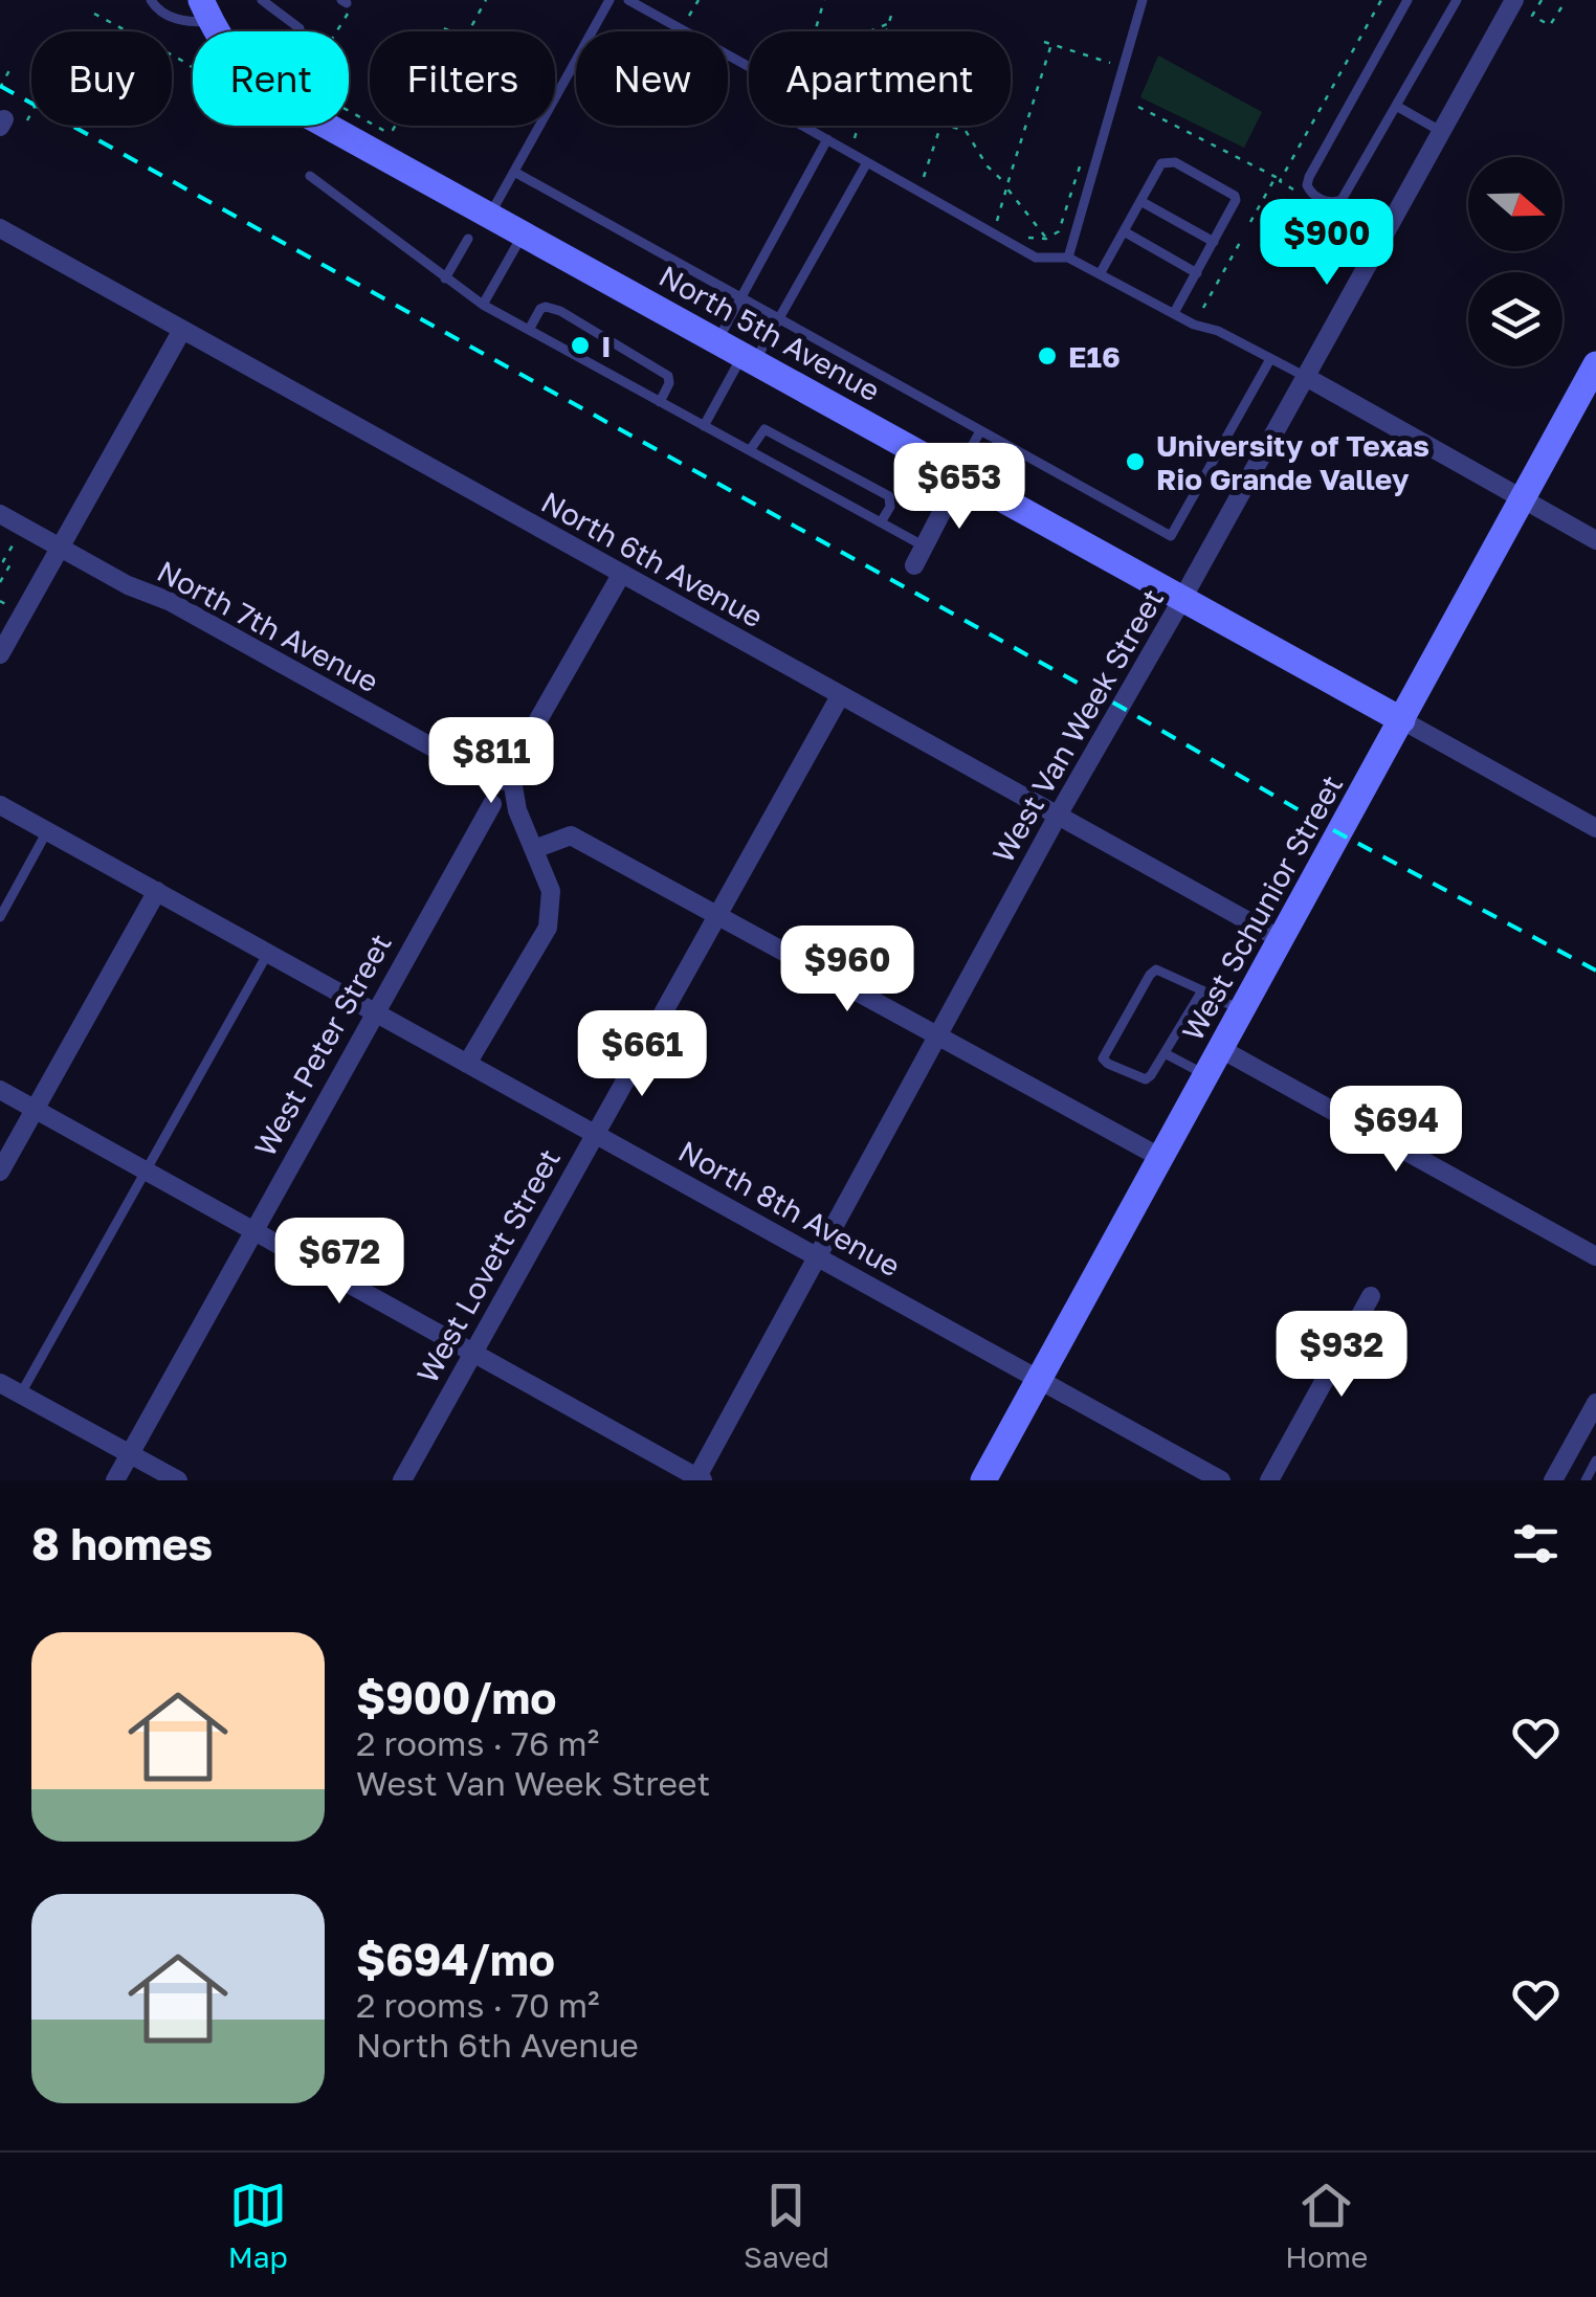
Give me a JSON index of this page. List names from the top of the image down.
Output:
{
  "streets": {
    "street": [
      "North 5th Avenue",
      "North 6th Avenue",
      "North 7th Avenue",
      "West Van Week Street",
      "West Schunior Street",
      "West Peter Street",
      "North 8th Avenue",
      "West Lovett Street"
    ]
  },
  "crossings": [
    ["North 5th Avenue", "West Van Week Street"],
    ["North 5th Avenue", "West Schunior Street"],
    ["North 6th Avenue", "West Van Week Street"],
    ["North 6th Avenue", "West Schunior Street"],
    ["North 6th Avenue", "West Lovett Street"],
    ["West Van Week Street", "North 8th Avenue"],
    ["West Schunior Street", "North 8th Avenue"],
    ["West Peter Street", "North 8th Avenue"],
    ["North 8th Avenue", "West Lovett Street"]
  ],
  "places": ["I", "E16", "University of Texas Rio Grande Valley"],
  "north": "right",
  "page": {
    "chip": [
      "Buy",
      "Rent",
      "Filters",
      "New",
      "Apartment"
    ],
    "price": [
      "$900",
      "$653",
      "$811",
      "$960",
      "$661",
      "$694",
      "$672",
      "$932"
    ],
    "heading": "8 homes",
    "list": [
      {
        "name": "$900/mo",
        "note": "2 rooms · 76 m² · West Van Week Street"
      },
      {
        "name": "$694/mo",
        "note": "2 rooms · 70 m² · North 6th Avenue"
      }
    ],
    "tabs": ["Map", "Saved", "Home"]
  }
}
